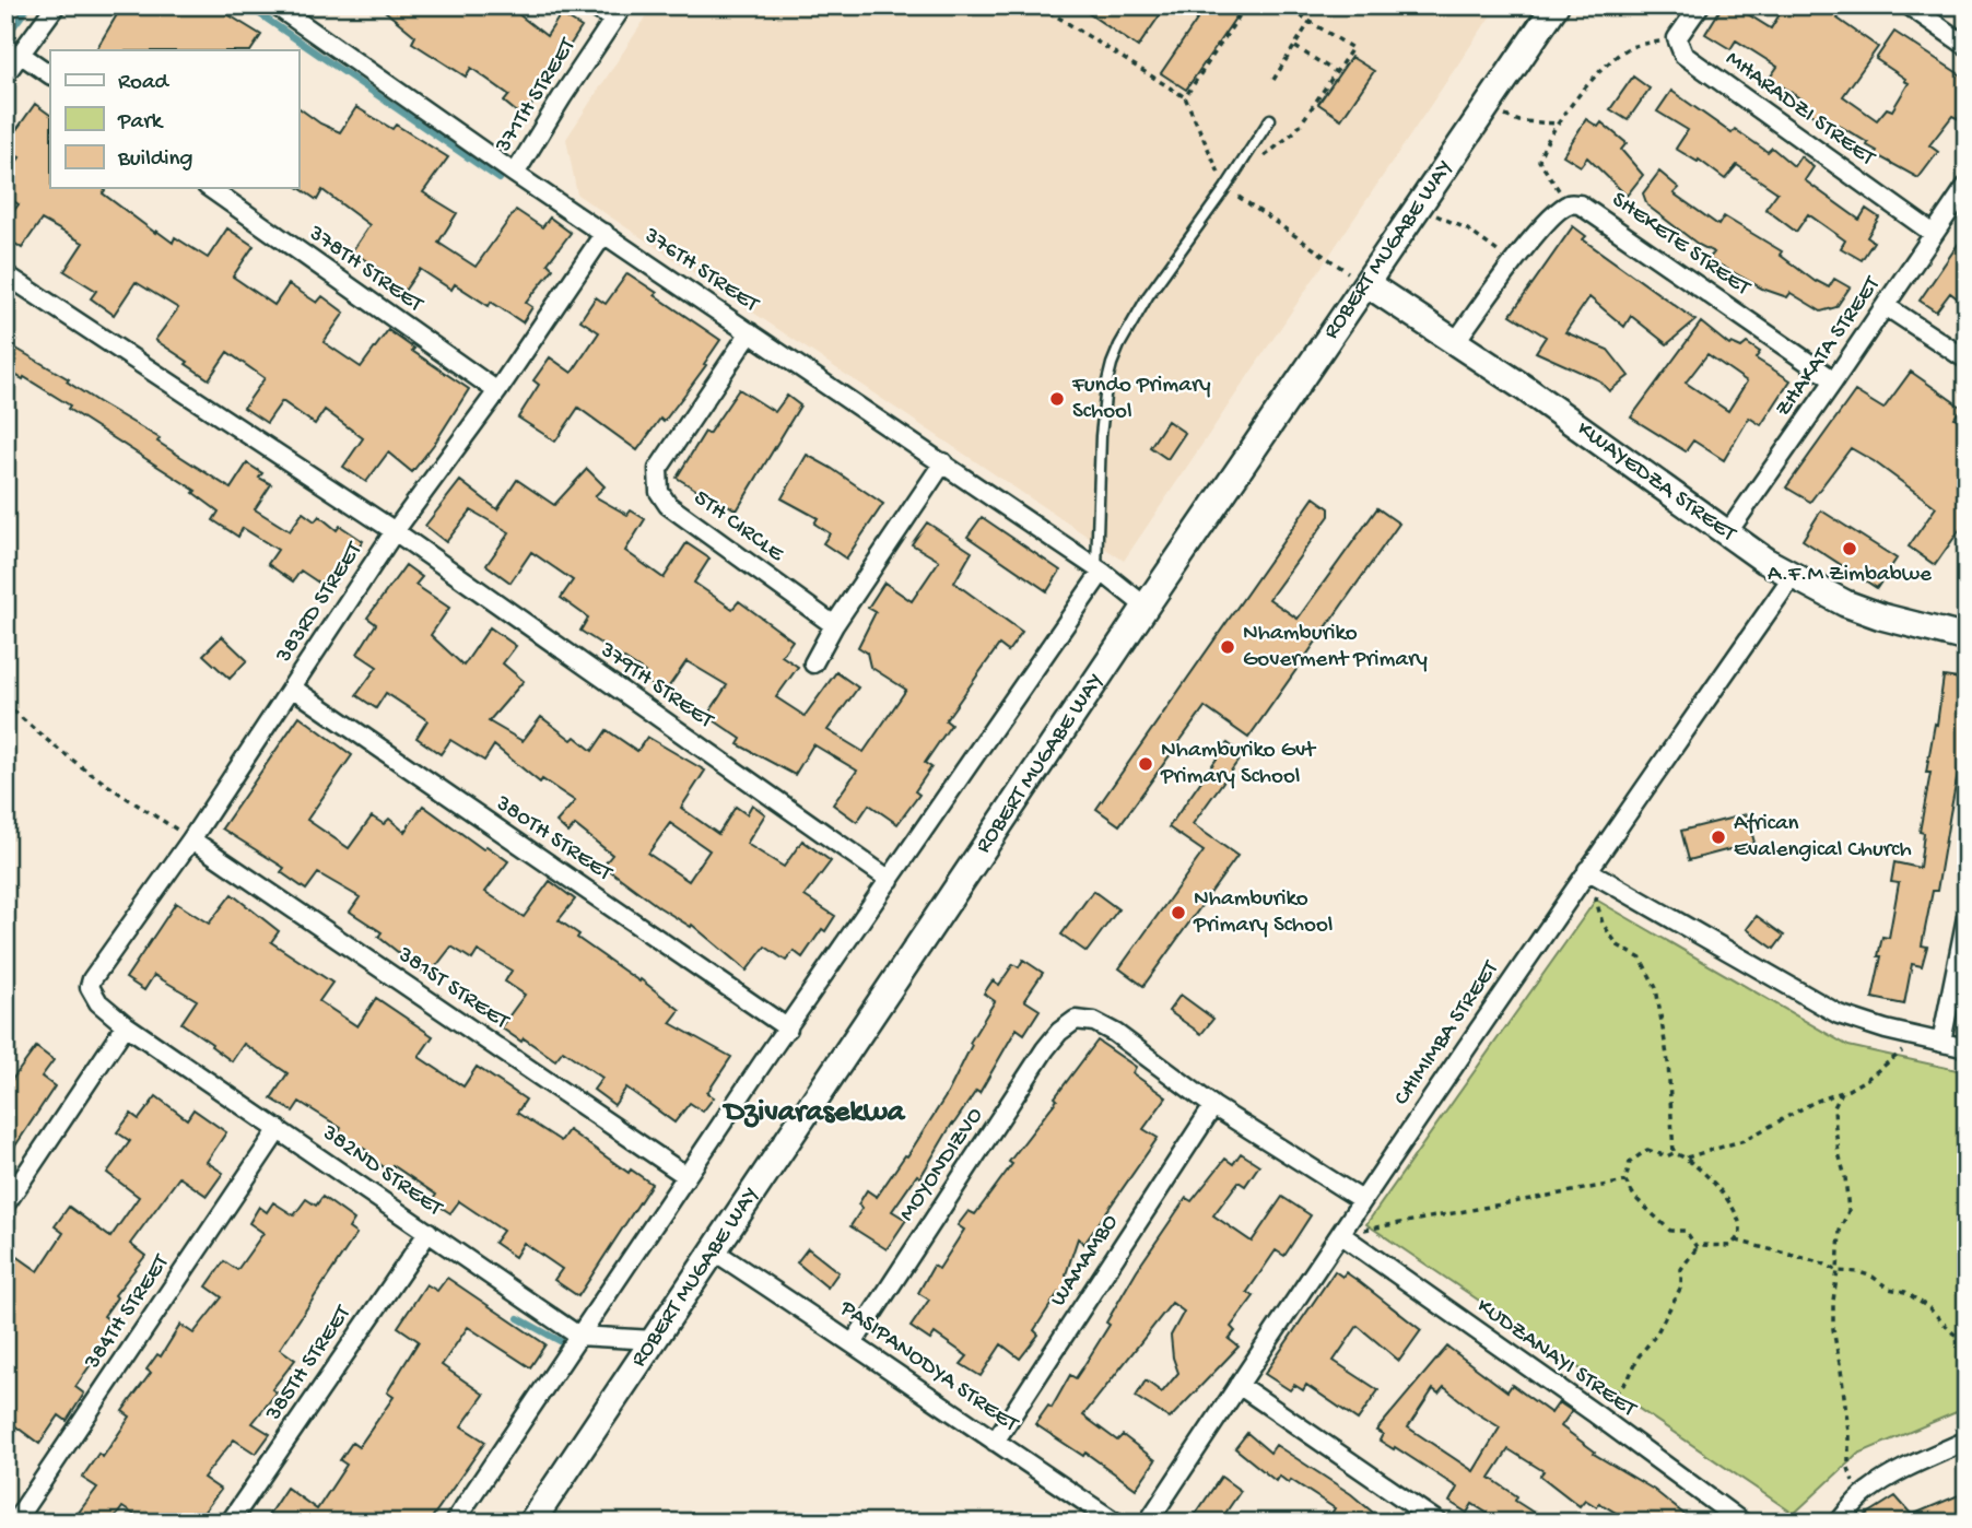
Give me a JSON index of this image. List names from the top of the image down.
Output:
{
  "streets": {
    "street": [
      "371TH STREET",
      "MHARADZI STREET",
      "SHEKETE STREET",
      "ROBERT MUGABE WAY",
      "378TH STREET",
      "376TH STREET",
      "ZHAKATA STREET",
      "KWAYEDZA STREET",
      "5TH CIRCLE",
      "383RD STREET",
      "379TH STREET",
      "380TH STREET",
      "381ST STREET",
      "CHIMIMBA STREET",
      "MOYONDIZVO",
      "382ND STREET",
      "WAMAMBO",
      "384TH STREET",
      "KUDZANAYI STREET",
      "385TH STREET",
      "PASIPANODYA STREET"
    ]
  },
  "crossings": [
    ["371TH STREET", "376TH STREET"],
    ["MHARADZI STREET", "ZHAKATA STREET"],
    ["SHEKETE STREET", "ZHAKATA STREET"],
    ["ROBERT MUGABE WAY", "376TH STREET"],
    ["ROBERT MUGABE WAY", "KWAYEDZA STREET"],
    ["ROBERT MUGABE WAY", "PASIPANODYA STREET"],
    ["378TH STREET", "383RD STREET"],
    ["376TH STREET", "5TH CIRCLE"],
    ["376TH STREET", "383RD STREET"],
    ["ZHAKATA STREET", "KWAYEDZA STREET"],
    ["KWAYEDZA STREET", "CHIMIMBA STREET"],
    ["383RD STREET", "379TH STREET"],
    ["383RD STREET", "380TH STREET"],
    ["383RD STREET", "381ST STREET"],
    ["383RD STREET", "382ND STREET"],
    ["CHIMIMBA STREET", "KUDZANAYI STREET"],
    ["MOYONDIZVO", "WAMAMBO"],
    ["MOYONDIZVO", "PASIPANODYA STREET"],
    ["382ND STREET", "384TH STREET"],
    ["382ND STREET", "385TH STREET"],
    ["WAMAMBO", "PASIPANODYA STREET"]
  ],
  "districts": ["Dzivarasekwa"],
  "places": [
    "Fundo Primary School",
    "A.F.M Zimbabwe",
    "Nhamburiko Goverment Primary",
    "Nhamburiko Gvt Primary School",
    "African Evalengical Church",
    "Nhamburiko Primary School"
  ],
  "legend": ["Road", "Park", "Building"]
}
